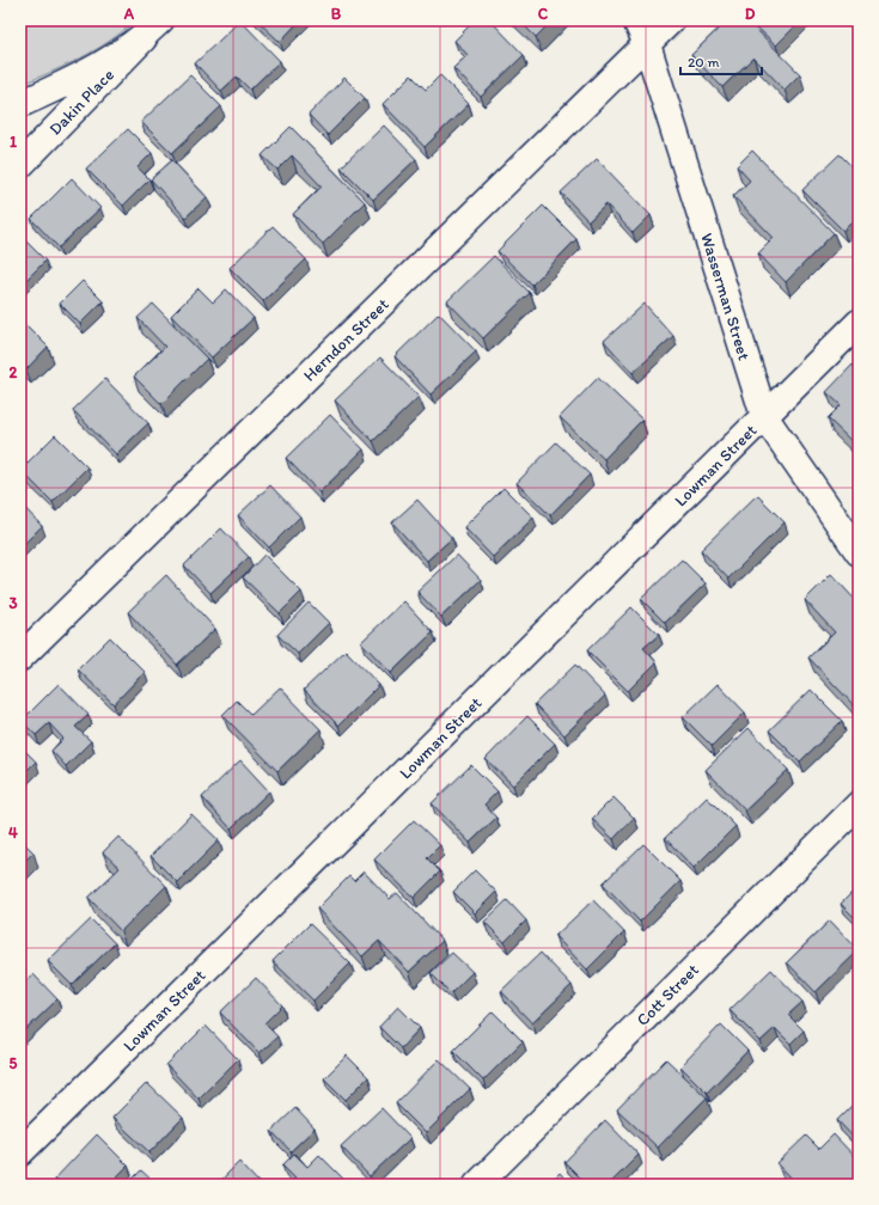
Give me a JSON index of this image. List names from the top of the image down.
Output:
{
  "streets": {
    "street": [
      "Dakin Place",
      "Wasserman Street",
      "Herndon Street",
      "Lowman Street",
      "Cott Street"
    ]
  },
  "crossings": [
    ["Wasserman Street", "Herndon Street"],
    ["Wasserman Street", "Lowman Street"]
  ],
  "scale_bar": "20 m",
  "grid": {
    "columns": [
      "A",
      "B",
      "C",
      "D"
    ],
    "rows": [
      "1",
      "2",
      "3",
      "4",
      "5"
    ]
  }
}
